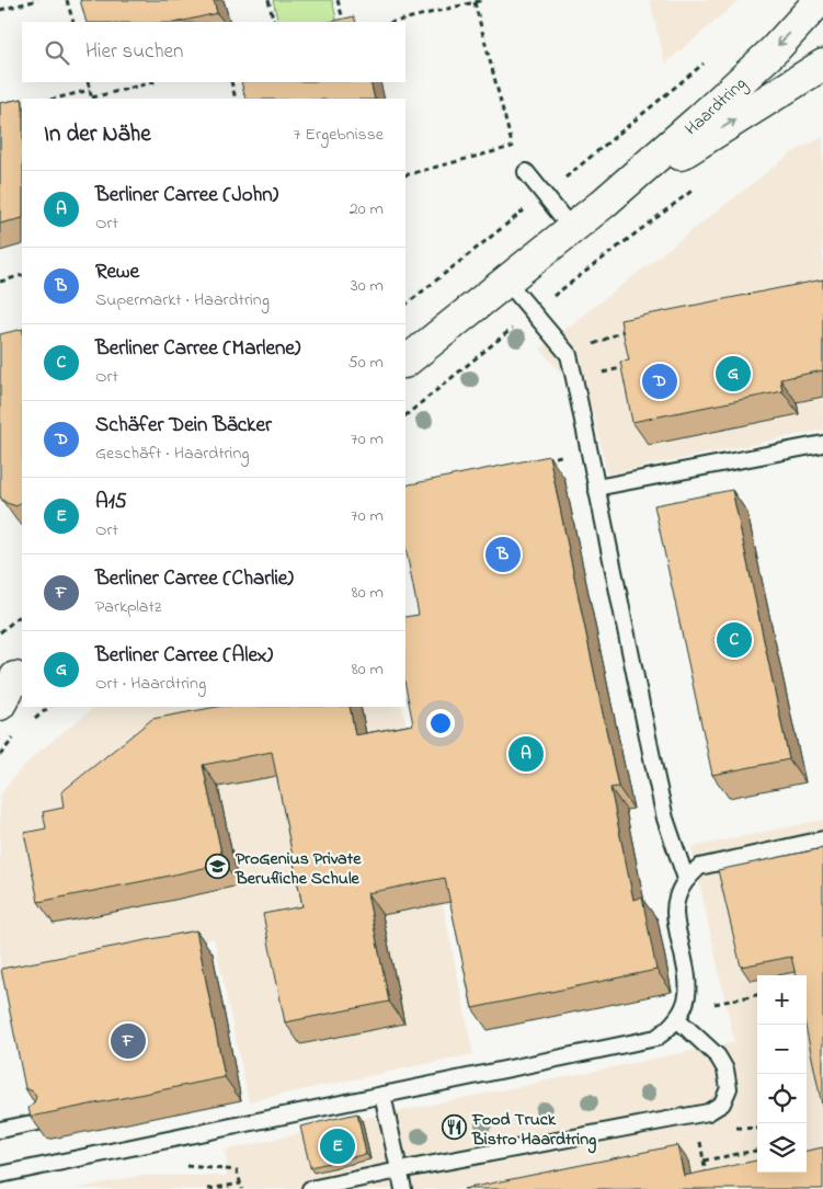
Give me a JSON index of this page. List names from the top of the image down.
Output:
{
  "streets": {
    "main road": ["Haardtring"]
  },
  "places": {
    "school or university": ["ProGenius Private Berufliche Schule"],
    "restaurant": ["Food Truck Bistro Haardtring"]
  },
  "page": {
    "search": "Hier suchen",
    "heading": ["In der Nähe", "7 Ergebnisse"],
    "list": [
      {
        "mark": "A",
        "name": "Berliner Carree (John)",
        "note": "Ort",
        "value": "20 m"
      },
      {
        "mark": "B",
        "name": "Rewe",
        "note": "Supermarkt · Haardtring",
        "value": "30 m"
      },
      {
        "mark": "C",
        "name": "Berliner Carree (Marlene)",
        "note": "Ort",
        "value": "50 m"
      },
      {
        "mark": "D",
        "name": "Schäfer Dein Bäcker",
        "note": "Geschäft · Haardtring",
        "value": "70 m"
      },
      {
        "mark": "E",
        "name": "A15",
        "note": "Ort",
        "value": "70 m"
      },
      {
        "mark": "F",
        "name": "Berliner Carree (Charlie)",
        "note": "Parkplatz",
        "value": "80 m"
      },
      {
        "mark": "G",
        "name": "Berliner Carree (Alex)",
        "note": "Ort · Haardtring",
        "value": "80 m"
      }
    ],
    "pins": [
      "G",
      "D",
      "B",
      "C",
      "A",
      "F",
      "E"
    ],
    "map_buttons": ["+", "−"]
  }
}
